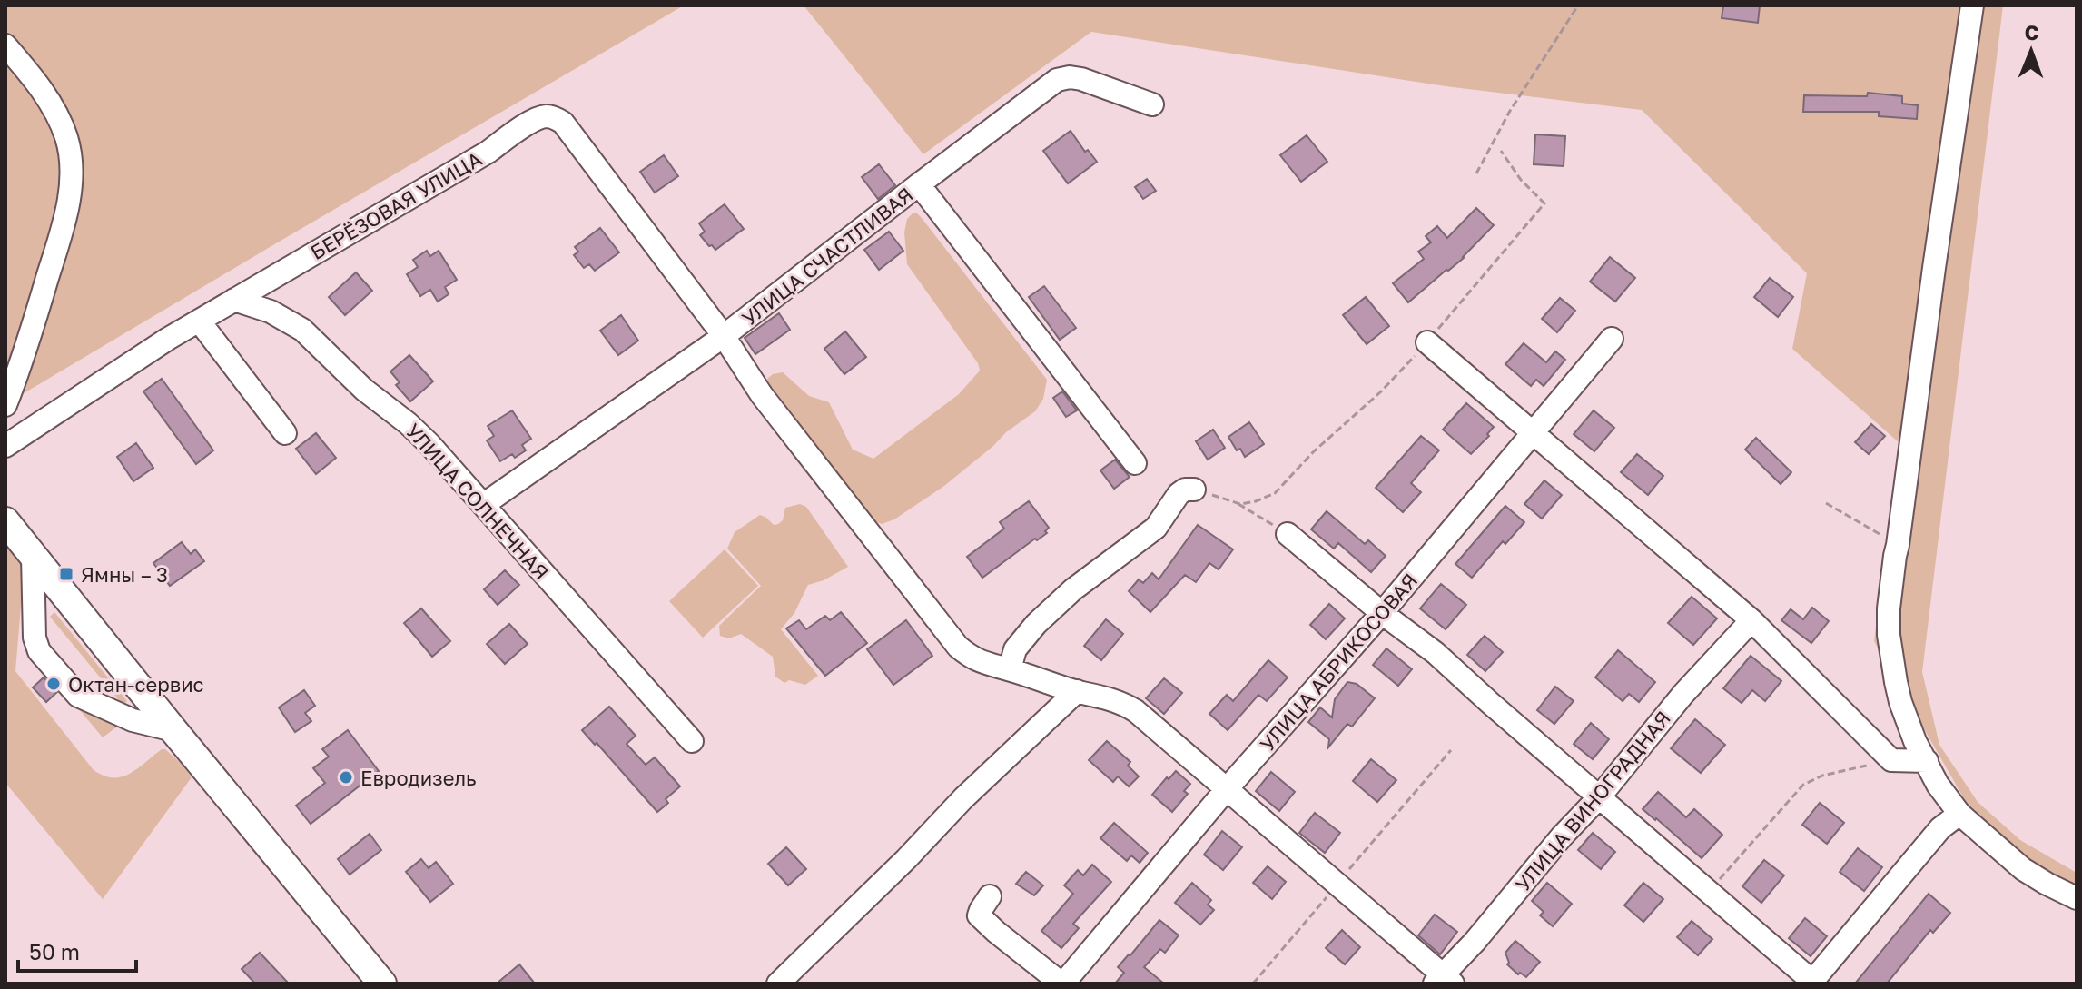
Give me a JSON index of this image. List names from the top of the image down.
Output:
{
  "streets": {
    "street": [
      "БЕРЁЗОВАЯ УЛИЦА",
      "УЛИЦА СЧАСТЛИВАЯ",
      "УЛИЦА СОЛНЕЧНАЯ",
      "УЛИЦА АБРИКОСОВАЯ",
      "УЛИЦА ВИНОГРАДНАЯ"
    ]
  },
  "crossings": [
    ["БЕРЁЗОВАЯ УЛИЦА", "УЛИЦА СЧАСТЛИВАЯ"],
    ["БЕРЁЗОВАЯ УЛИЦА", "УЛИЦА СОЛНЕЧНАЯ"],
    ["УЛИЦА СЧАСТЛИВАЯ", "УЛИЦА СОЛНЕЧНАЯ"]
  ],
  "places": {
    "transit": ["Ямны – 3"],
    "other": ["Октан-сервис", "Евродизель"]
  },
  "scale_bar": "50 m",
  "north": "top"
}
